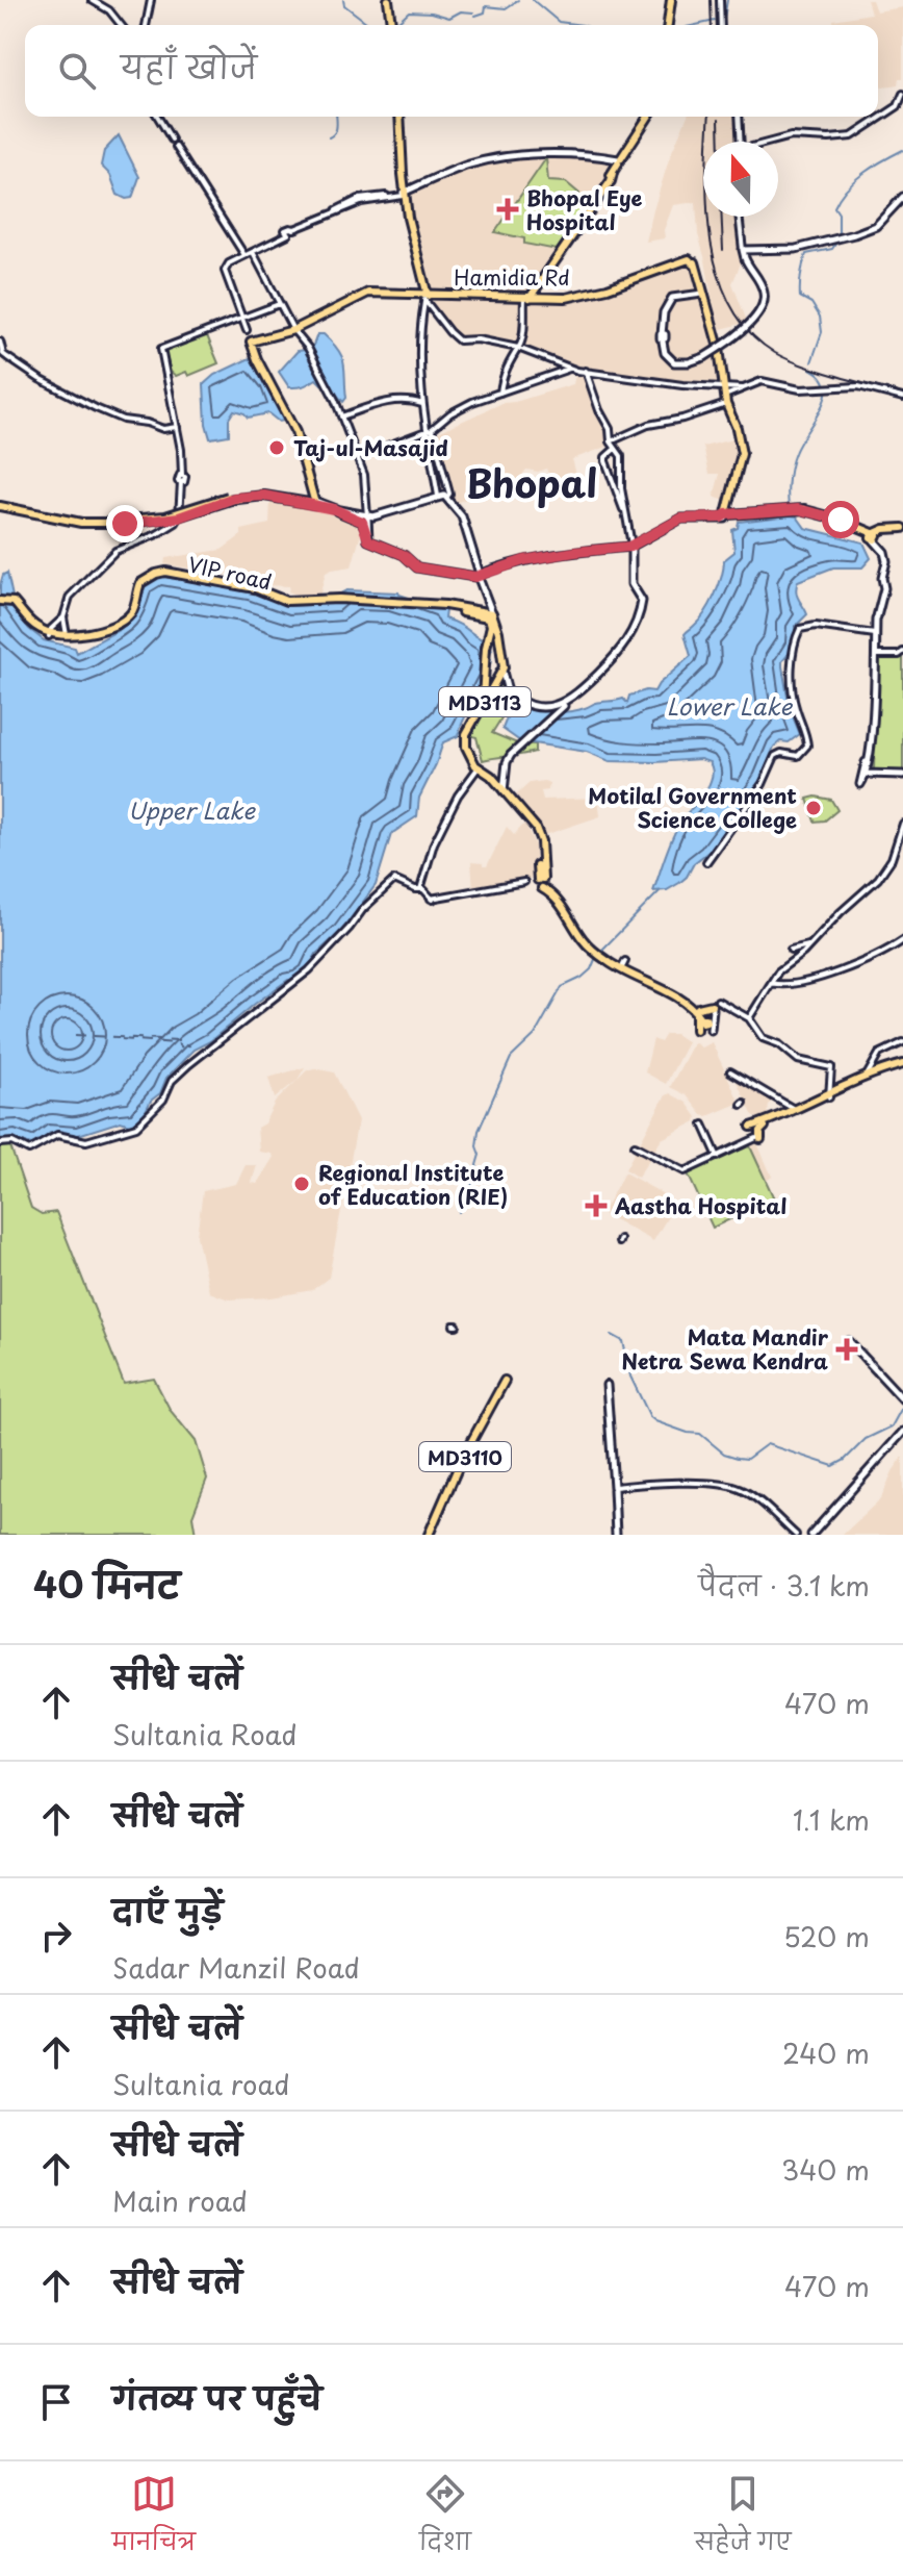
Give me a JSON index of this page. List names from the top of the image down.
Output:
{
  "streets": {
    "main road": [
      "Hamidia Rd",
      "VIP road",
      "MD3113",
      "MD3110"
    ]
  },
  "crossings": [
    ["VIP road", "MD3113"]
  ],
  "districts": ["Bhopal"],
  "water": ["Lower Lake", "Upper Lake"],
  "places": {
    "health": ["Bhopal Eye Hospital", "Aastha Hospital", "Mata Mandir Netra Sewa Kendra"],
    "other": ["Taj-ul-Masajid", "Motilal Government Science College", "Regional Institute of Education (RIE)"]
  },
  "north": "top",
  "page": {
    "search": "यहाँ खोजें",
    "heading": ["40 मिनट", "पैदल · 3.1 km"],
    "list": [
      ["सीधे चलें", "Sultania Road", "470 m"],
      ["सीधे चलें", "1.1 km"],
      ["दाएँ मुड़ें", "Sadar Manzil Road", "520 m"],
      ["सीधे चलें", "Sultania road", "240 m"],
      ["सीधे चलें", "Main road", "340 m"],
      ["सीधे चलें", "470 m"],
      "गंतव्य पर पहुँचे"
    ],
    "nav": ["मानचित्र", "दिशा", "सहेजे गए"]
  }
}
